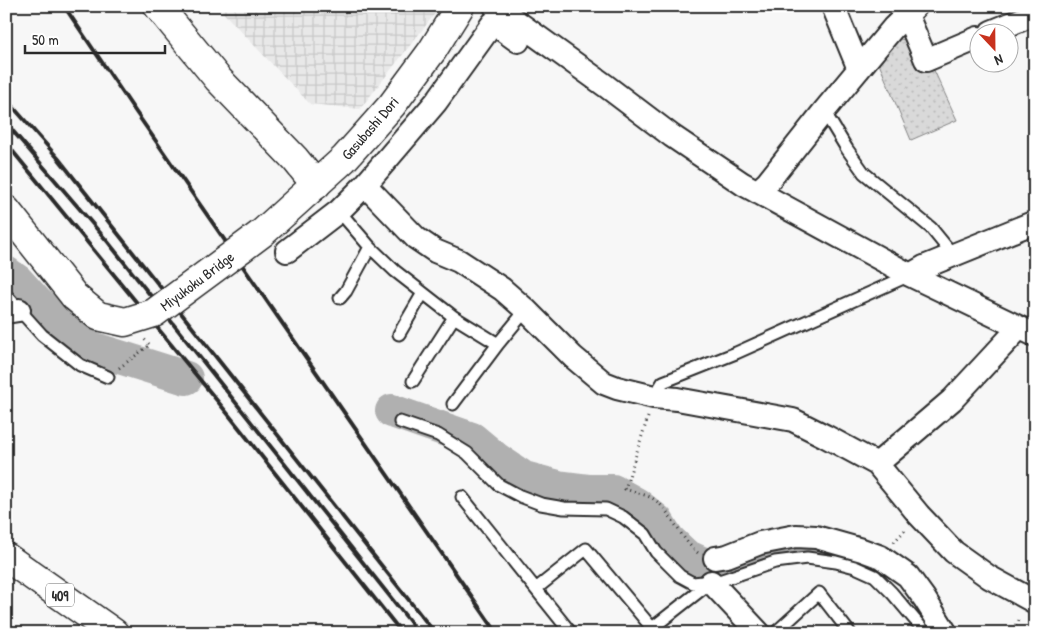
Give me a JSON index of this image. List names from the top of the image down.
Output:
{
  "streets": {
    "main road": ["Gasubashi Dori", "Miyukoku Bridge", "409"]
  },
  "crossings": [
    ["Gasubashi Dori", "Miyukoku Bridge"]
  ],
  "scale_bar": "50 m",
  "north": "bottom"
}
